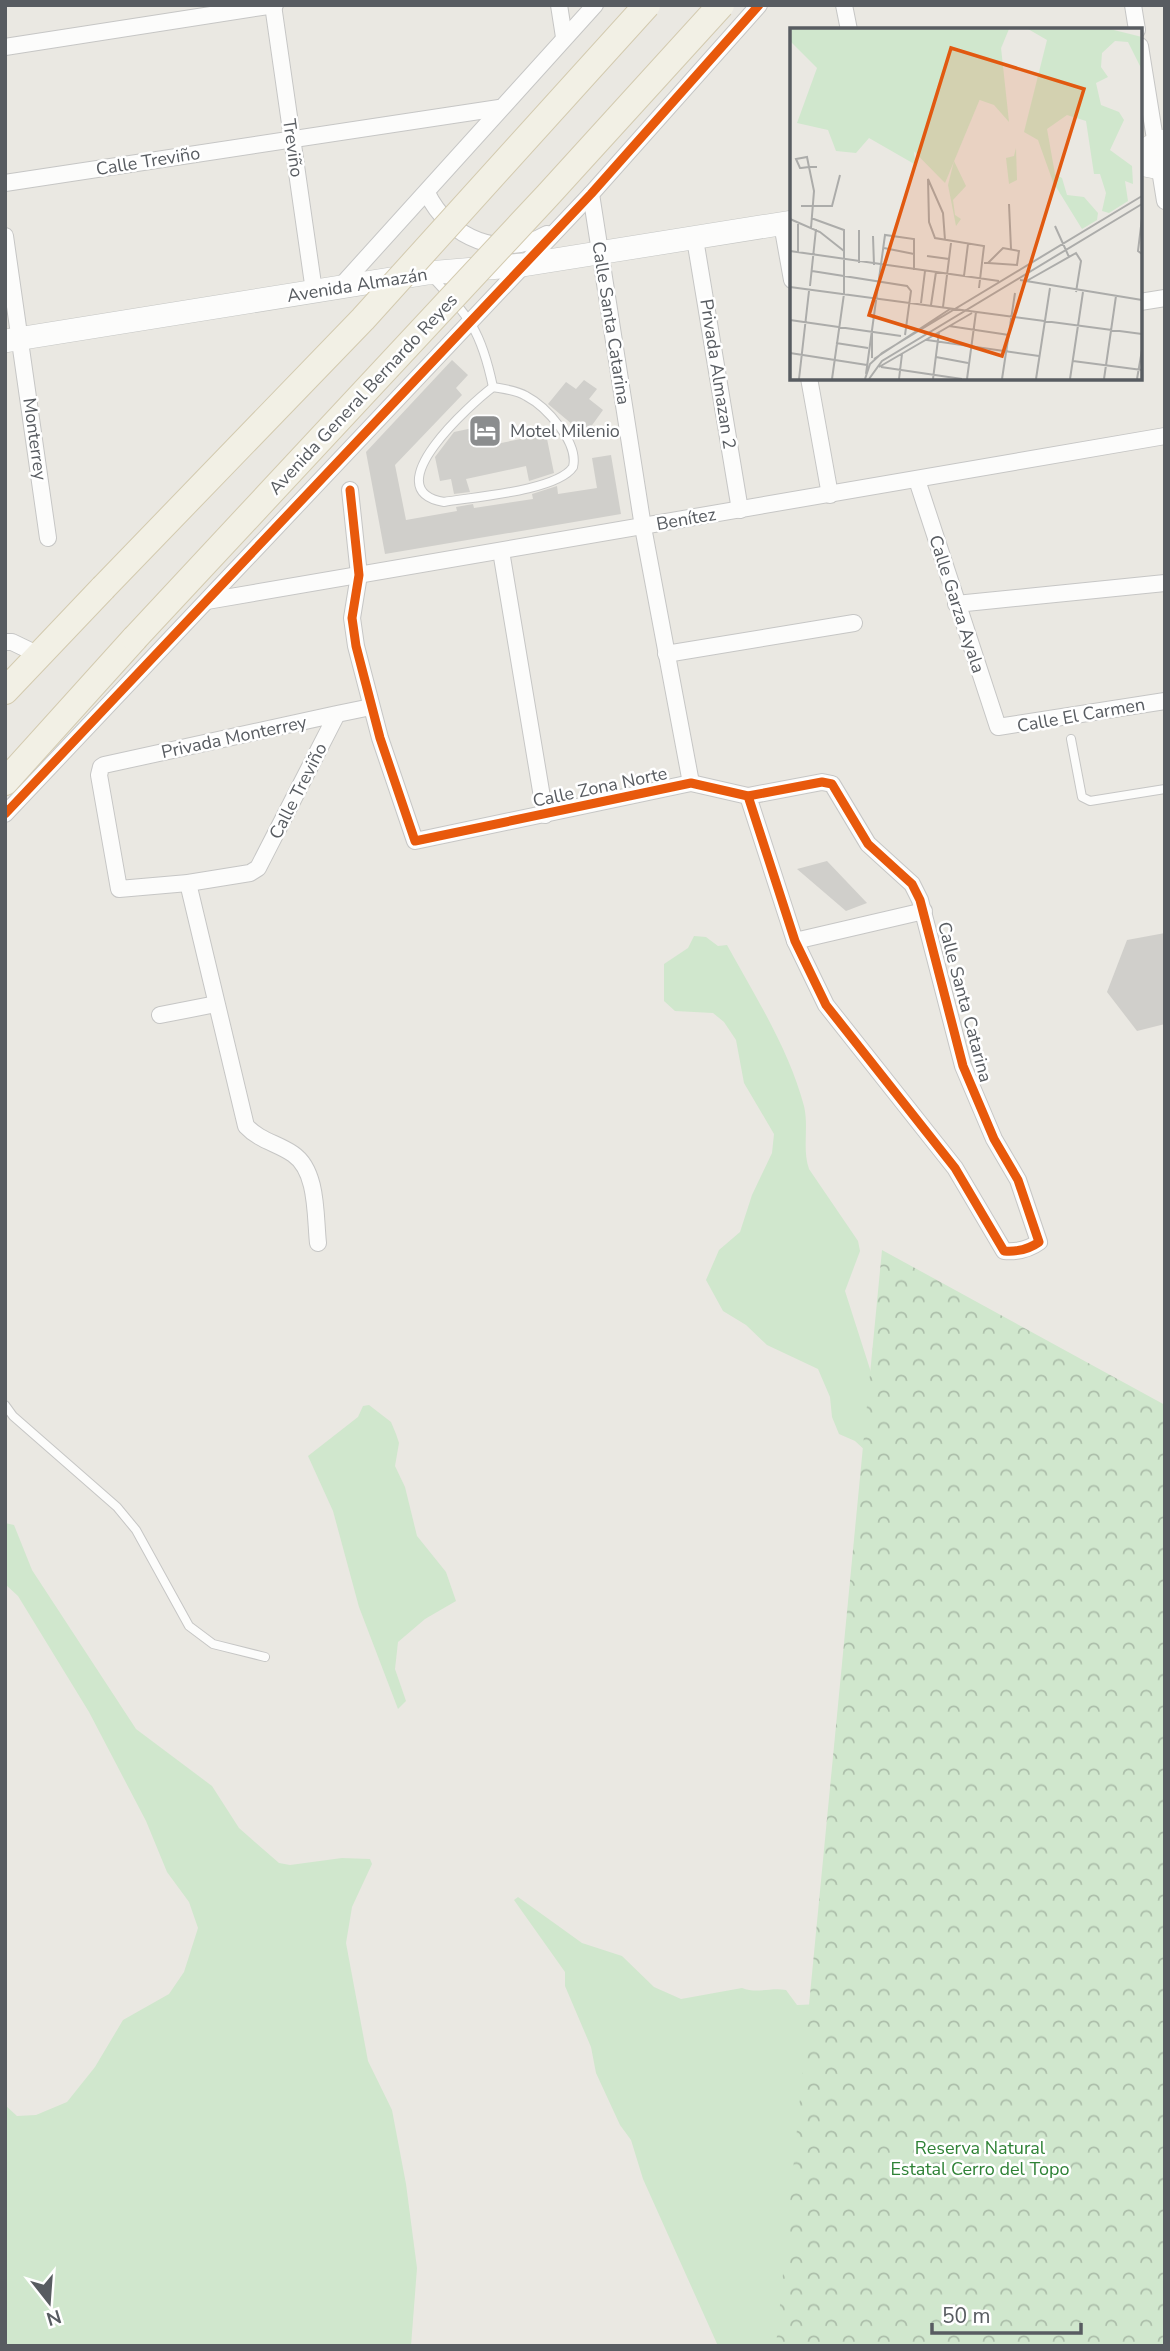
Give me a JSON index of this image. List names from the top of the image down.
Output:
{
  "streets": {
    "main road": ["Avenida Almazán", "Avenida General Bernardo Reyes"],
    "street": [
      "Treviño",
      "Calle Treviño",
      "Calle Santa Catarina",
      "Privada Almazan 2",
      "Monterrey",
      "Benítez",
      "Calle Garza Ayala",
      "Calle El Carmen",
      "Privada Monterrey",
      "Calle Zona Norte"
    ]
  },
  "crossings": [
    ["Treviño", "Calle Treviño"],
    ["Treviño", "Avenida Almazán"],
    ["Calle Treviño", "Privada Monterrey"],
    ["Avenida Almazán", "Calle Santa Catarina"],
    ["Avenida Almazán", "Privada Almazan 2"],
    ["Avenida Almazán", "Monterrey"],
    ["Calle Santa Catarina", "Benítez"],
    ["Calle Santa Catarina", "Calle Zona Norte"],
    ["Privada Almazan 2", "Benítez"],
    ["Benítez", "Calle Garza Ayala"],
    ["Calle Garza Ayala", "Calle El Carmen"],
    ["Privada Monterrey", "Calle Zona Norte"]
  ],
  "parks": ["Reserva Natural Estatal Cerro del Topo"],
  "places": {
    "hotel": ["Motel Milenio"]
  },
  "scale_bar": "50 m",
  "north": "bottom"
}
